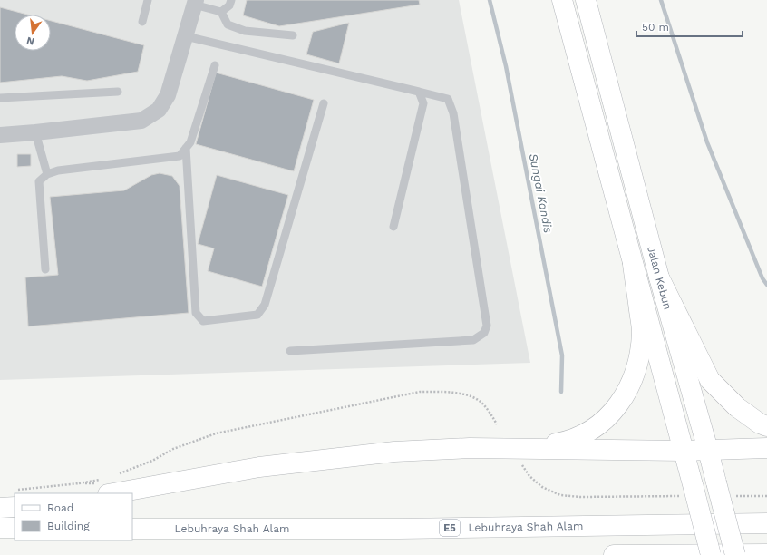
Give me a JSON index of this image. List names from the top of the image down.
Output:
{
  "streets": {
    "main road": ["Jalan Kebun", "Lebuhraya Shah Alam", "E5"]
  },
  "water": ["Sungai Kandis"],
  "legend": ["Road", "Building"],
  "scale_bar": "50 m",
  "north": "bottom"
}
